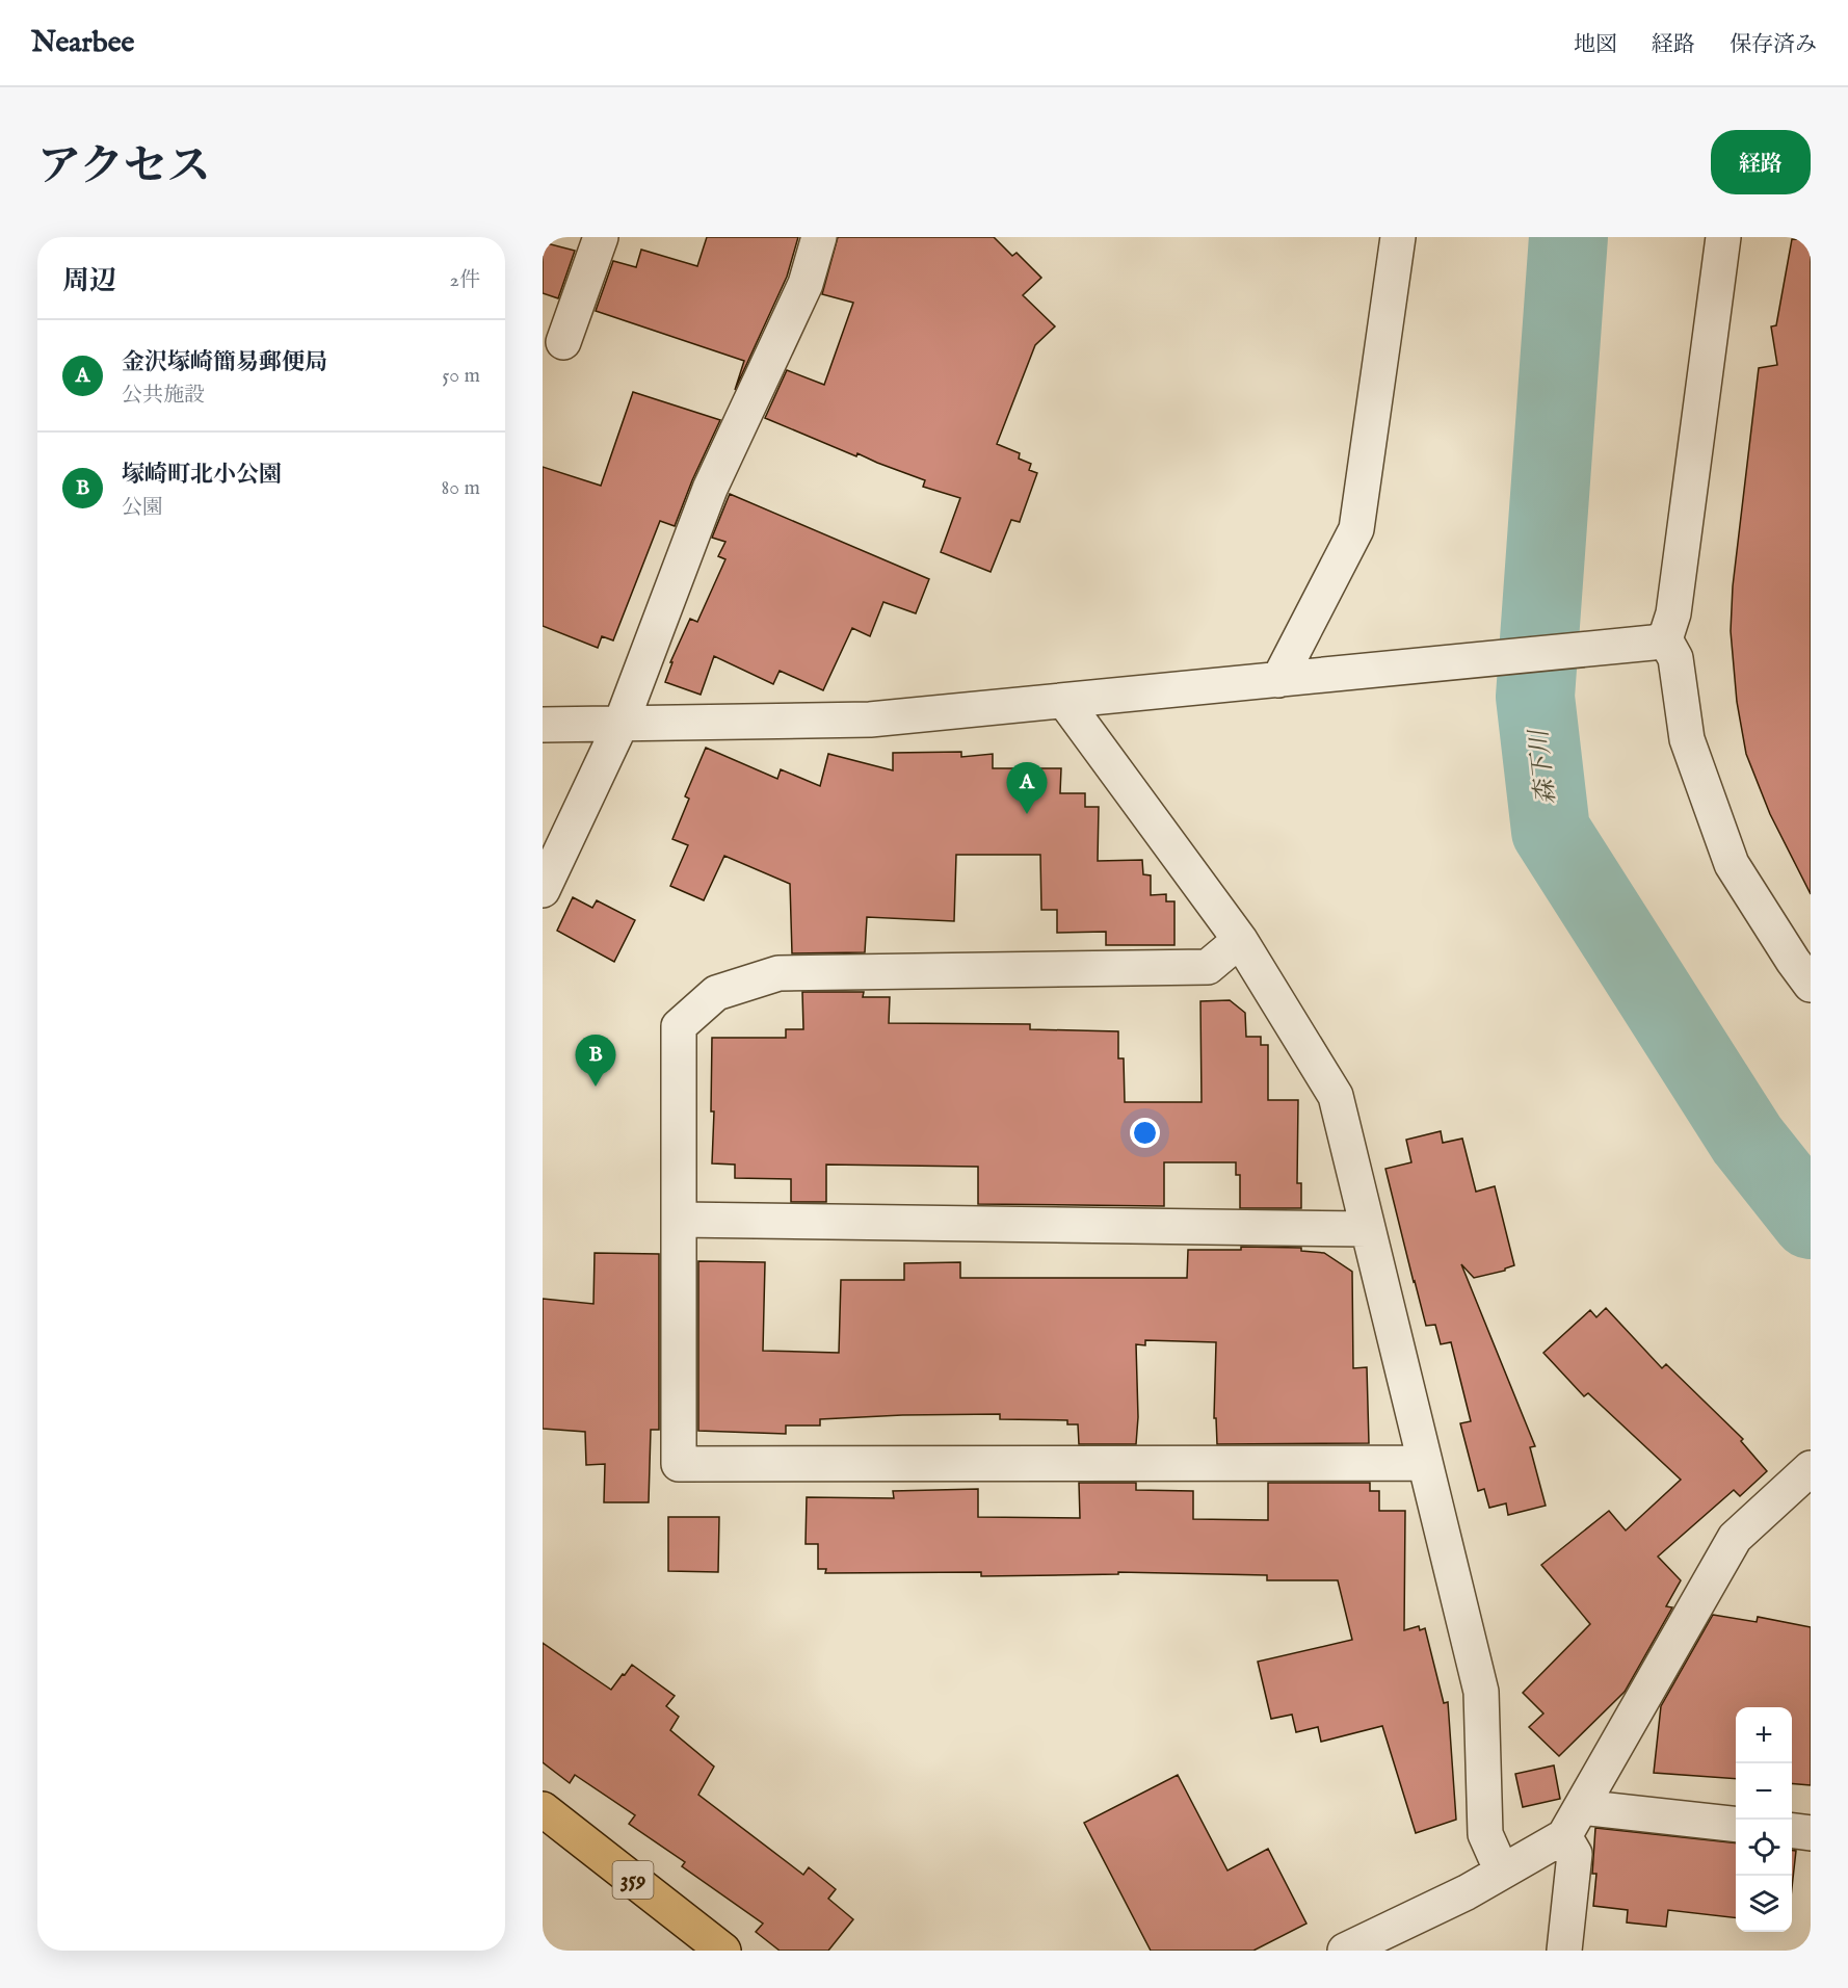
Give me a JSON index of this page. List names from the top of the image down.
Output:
{
  "streets": {
    "highway": ["359"]
  },
  "water": ["森下川"],
  "page": {
    "header": "Nearbee",
    "nav": ["地図", "経路", "保存済み"],
    "title": "アクセス",
    "buttons": "経路",
    "heading": ["周辺", "2件"],
    "list": [
      {
        "mark": "A",
        "name": "金沢塚崎簡易郵便局",
        "note": "公共施設",
        "value": "50 m"
      },
      {
        "mark": "B",
        "name": "塚崎町北小公園",
        "note": "公園",
        "value": "80 m"
      }
    ],
    "pins": ["A", "B"],
    "map_buttons": ["+", "−"]
  }
}
